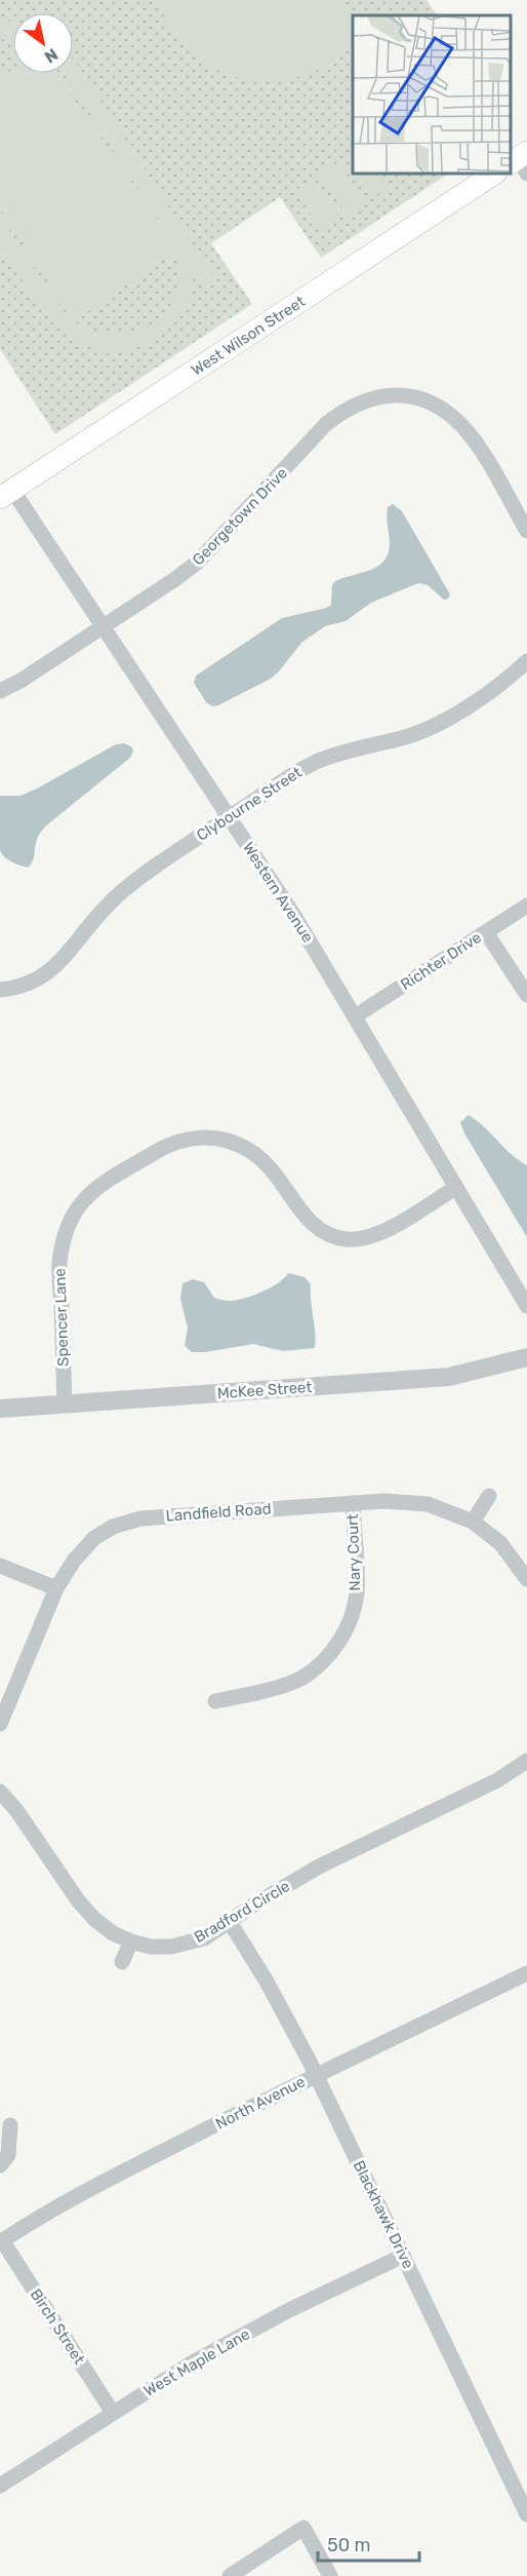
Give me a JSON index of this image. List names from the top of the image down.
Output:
{
  "streets": {
    "main road": ["West Wilson Street"],
    "street": [
      "Georgetown Drive",
      "Clybourne Street",
      "Western Avenue",
      "Richter Drive",
      "Spencer Lane",
      "McKee Street",
      "Landfield Road",
      "Nary Court",
      "Bradford Circle",
      "North Avenue",
      "Blackhawk Drive",
      "Birch Street",
      "West Maple Lane"
    ]
  },
  "crossings": [
    ["West Wilson Street", "Western Avenue"],
    ["Georgetown Drive", "Western Avenue"],
    ["Clybourne Street", "Western Avenue"],
    ["Western Avenue", "Richter Drive"],
    ["Western Avenue", "Spencer Lane"],
    ["Spencer Lane", "McKee Street"],
    ["Landfield Road", "Nary Court"],
    ["Bradford Circle", "Blackhawk Drive"],
    ["North Avenue", "Blackhawk Drive"],
    ["North Avenue", "Birch Street"],
    ["Blackhawk Drive", "West Maple Lane"],
    ["Birch Street", "West Maple Lane"]
  ],
  "scale_bar": "50 m",
  "north": "bottom right"
}
